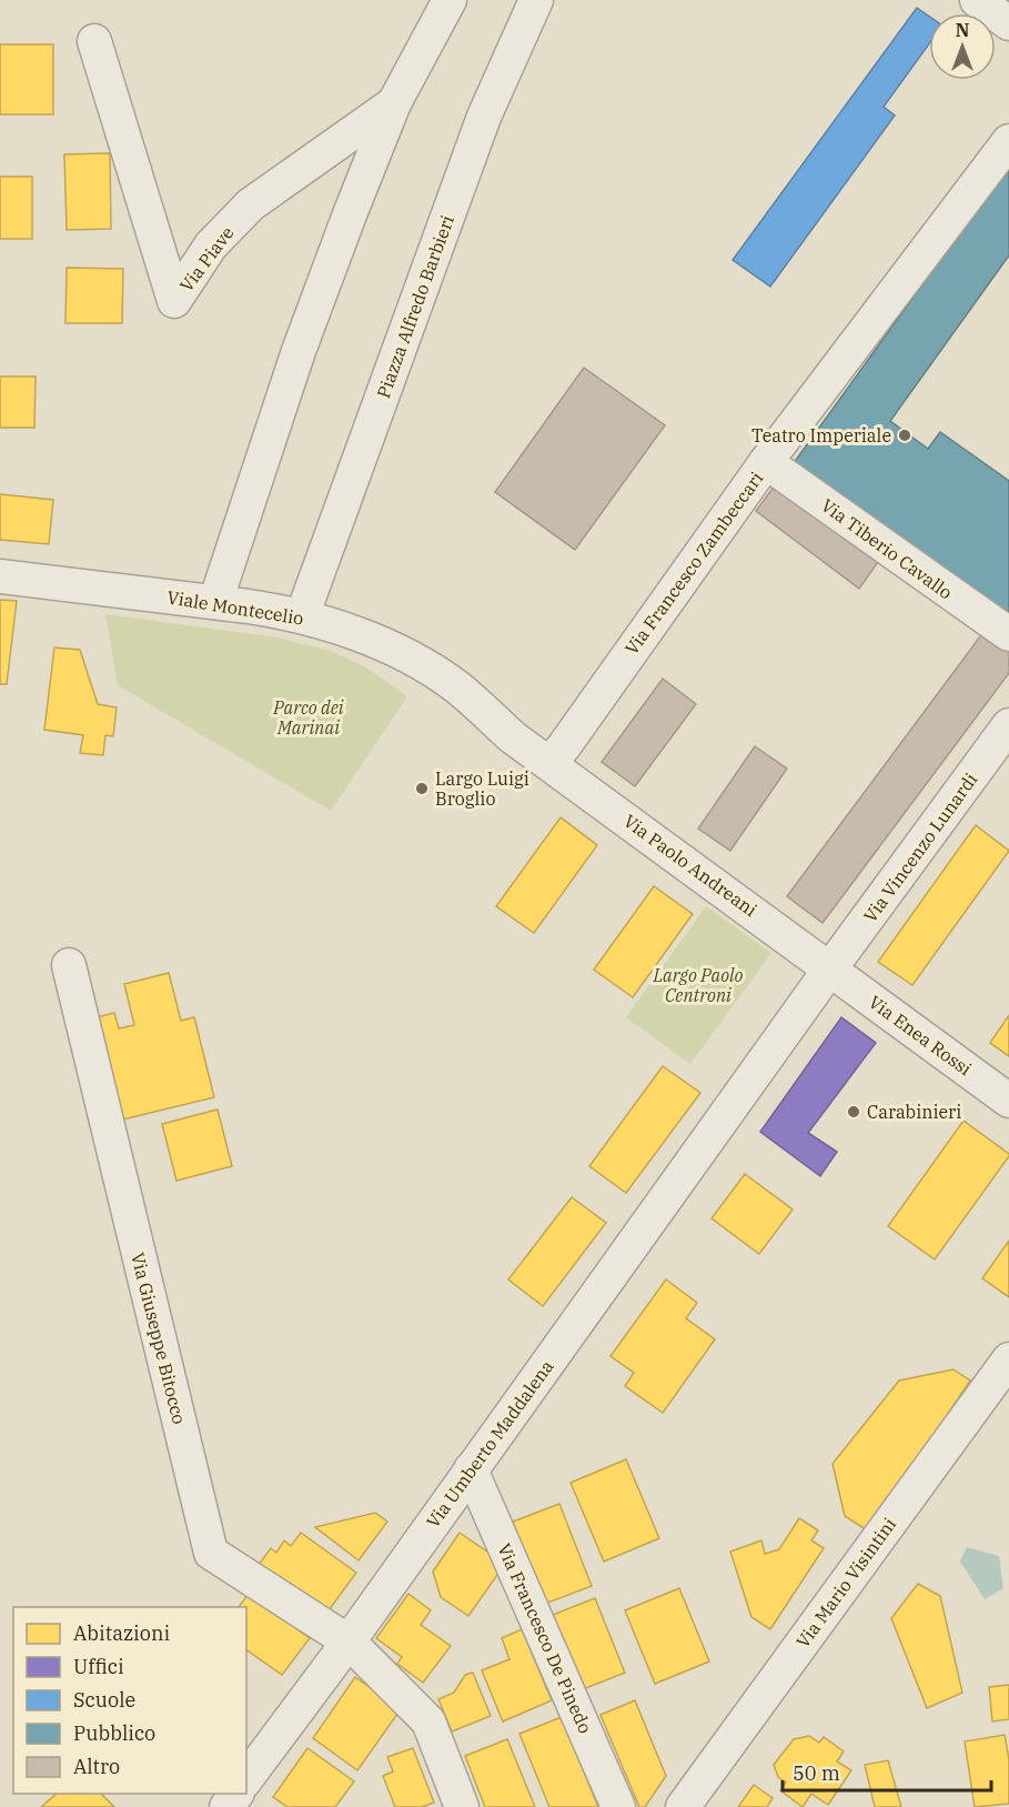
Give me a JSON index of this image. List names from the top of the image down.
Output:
{
  "streets": {
    "street": [
      "Via Piave",
      "Piazza Alfredo Barbieri",
      "Via Tiberio Cavallo",
      "Via Francesco Zambeccari",
      "Viale Montecelio",
      "Via Vincenzo Lunardi",
      "Via Paolo Andreani",
      "Via Enea Rossi",
      "Via Giuseppe Bitocco",
      "Via Umberto Maddalena",
      "Via Mario Visintini",
      "Via Francesco De Pinedo"
    ]
  },
  "crossings": [
    ["Piazza Alfredo Barbieri", "Viale Montecelio"],
    ["Via Tiberio Cavallo", "Via Francesco Zambeccari"],
    ["Via Francesco Zambeccari", "Viale Montecelio"],
    ["Via Francesco Zambeccari", "Via Paolo Andreani"],
    ["Viale Montecelio", "Via Paolo Andreani"],
    ["Via Vincenzo Lunardi", "Via Paolo Andreani"],
    ["Via Vincenzo Lunardi", "Via Enea Rossi"],
    ["Via Vincenzo Lunardi", "Via Umberto Maddalena"],
    ["Via Paolo Andreani", "Via Enea Rossi"],
    ["Via Paolo Andreani", "Via Umberto Maddalena"],
    ["Via Enea Rossi", "Via Umberto Maddalena"],
    ["Via Giuseppe Bitocco", "Via Umberto Maddalena"],
    ["Via Umberto Maddalena", "Via Francesco De Pinedo"]
  ],
  "parks": ["Parco dei Marinai", "Largo Paolo Centroni"],
  "places": ["Teatro Imperiale", "Largo Luigi Broglio", "Carabinieri"],
  "legend": [
    "Abitazioni",
    "Uffici",
    "Scuole",
    "Pubblico",
    "Altro"
  ],
  "scale_bar": "50 m",
  "north": "top"
}
